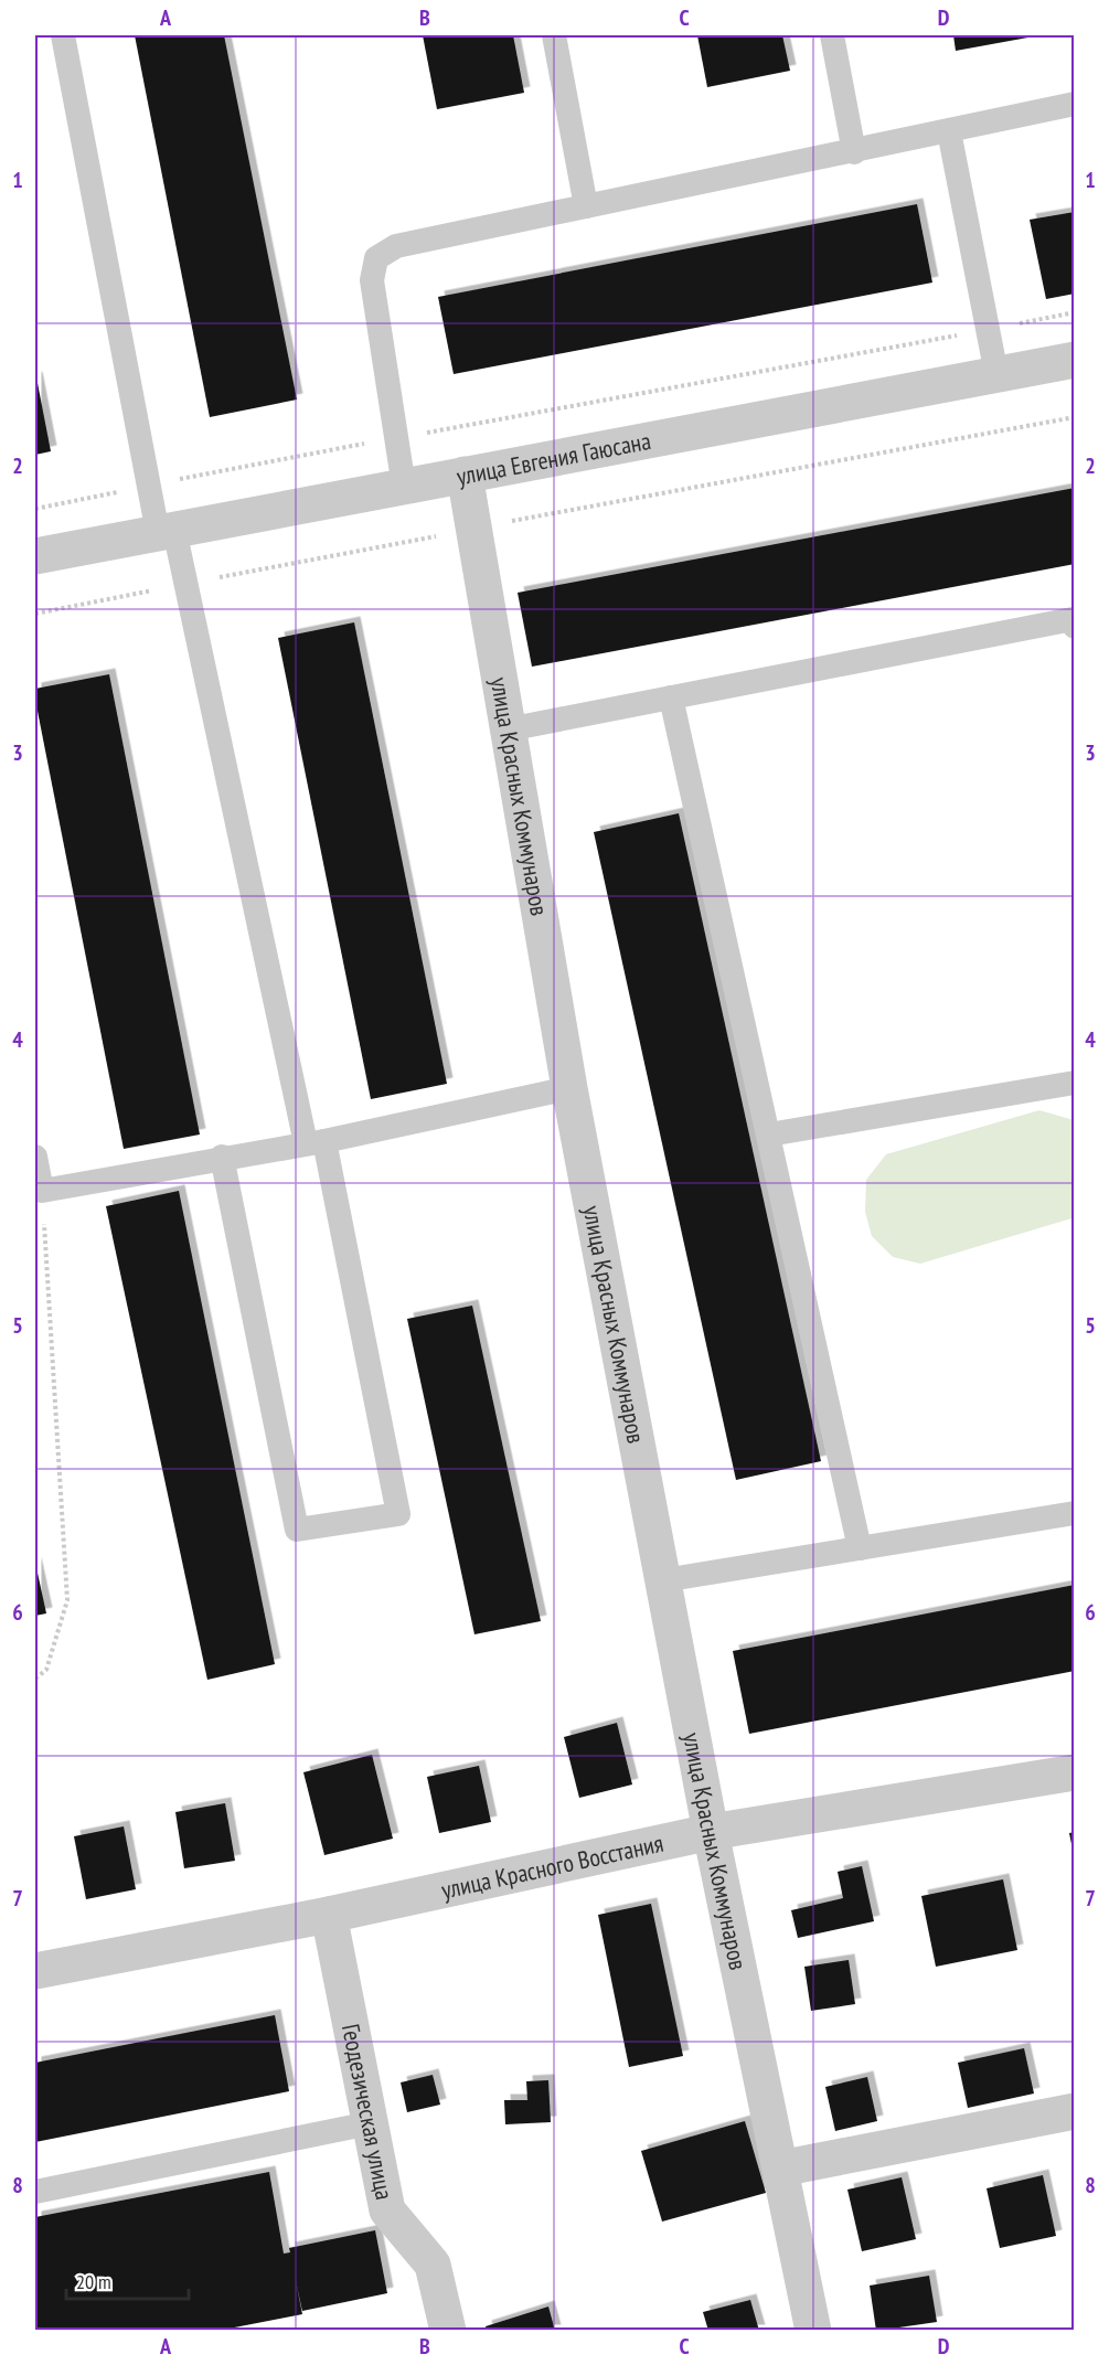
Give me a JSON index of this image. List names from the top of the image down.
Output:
{
  "streets": {
    "street": [
      "улица Евгения Гаюсана",
      "улица Красных Коммунаров",
      "улица Красного Восстания",
      "Геодезическая улица"
    ]
  },
  "crossings": [
    ["улица Евгения Гаюсана", "улица Красных Коммунаров"],
    ["улица Красных Коммунаров", "улица Красного Восстания"],
    ["улица Красного Восстания", "Геодезическая улица"]
  ],
  "scale_bar": "20 m",
  "grid": {
    "columns": [
      "A",
      "B",
      "C",
      "D"
    ],
    "rows": [
      "1",
      "2",
      "3",
      "4",
      "5",
      "6",
      "7",
      "8"
    ]
  }
}
